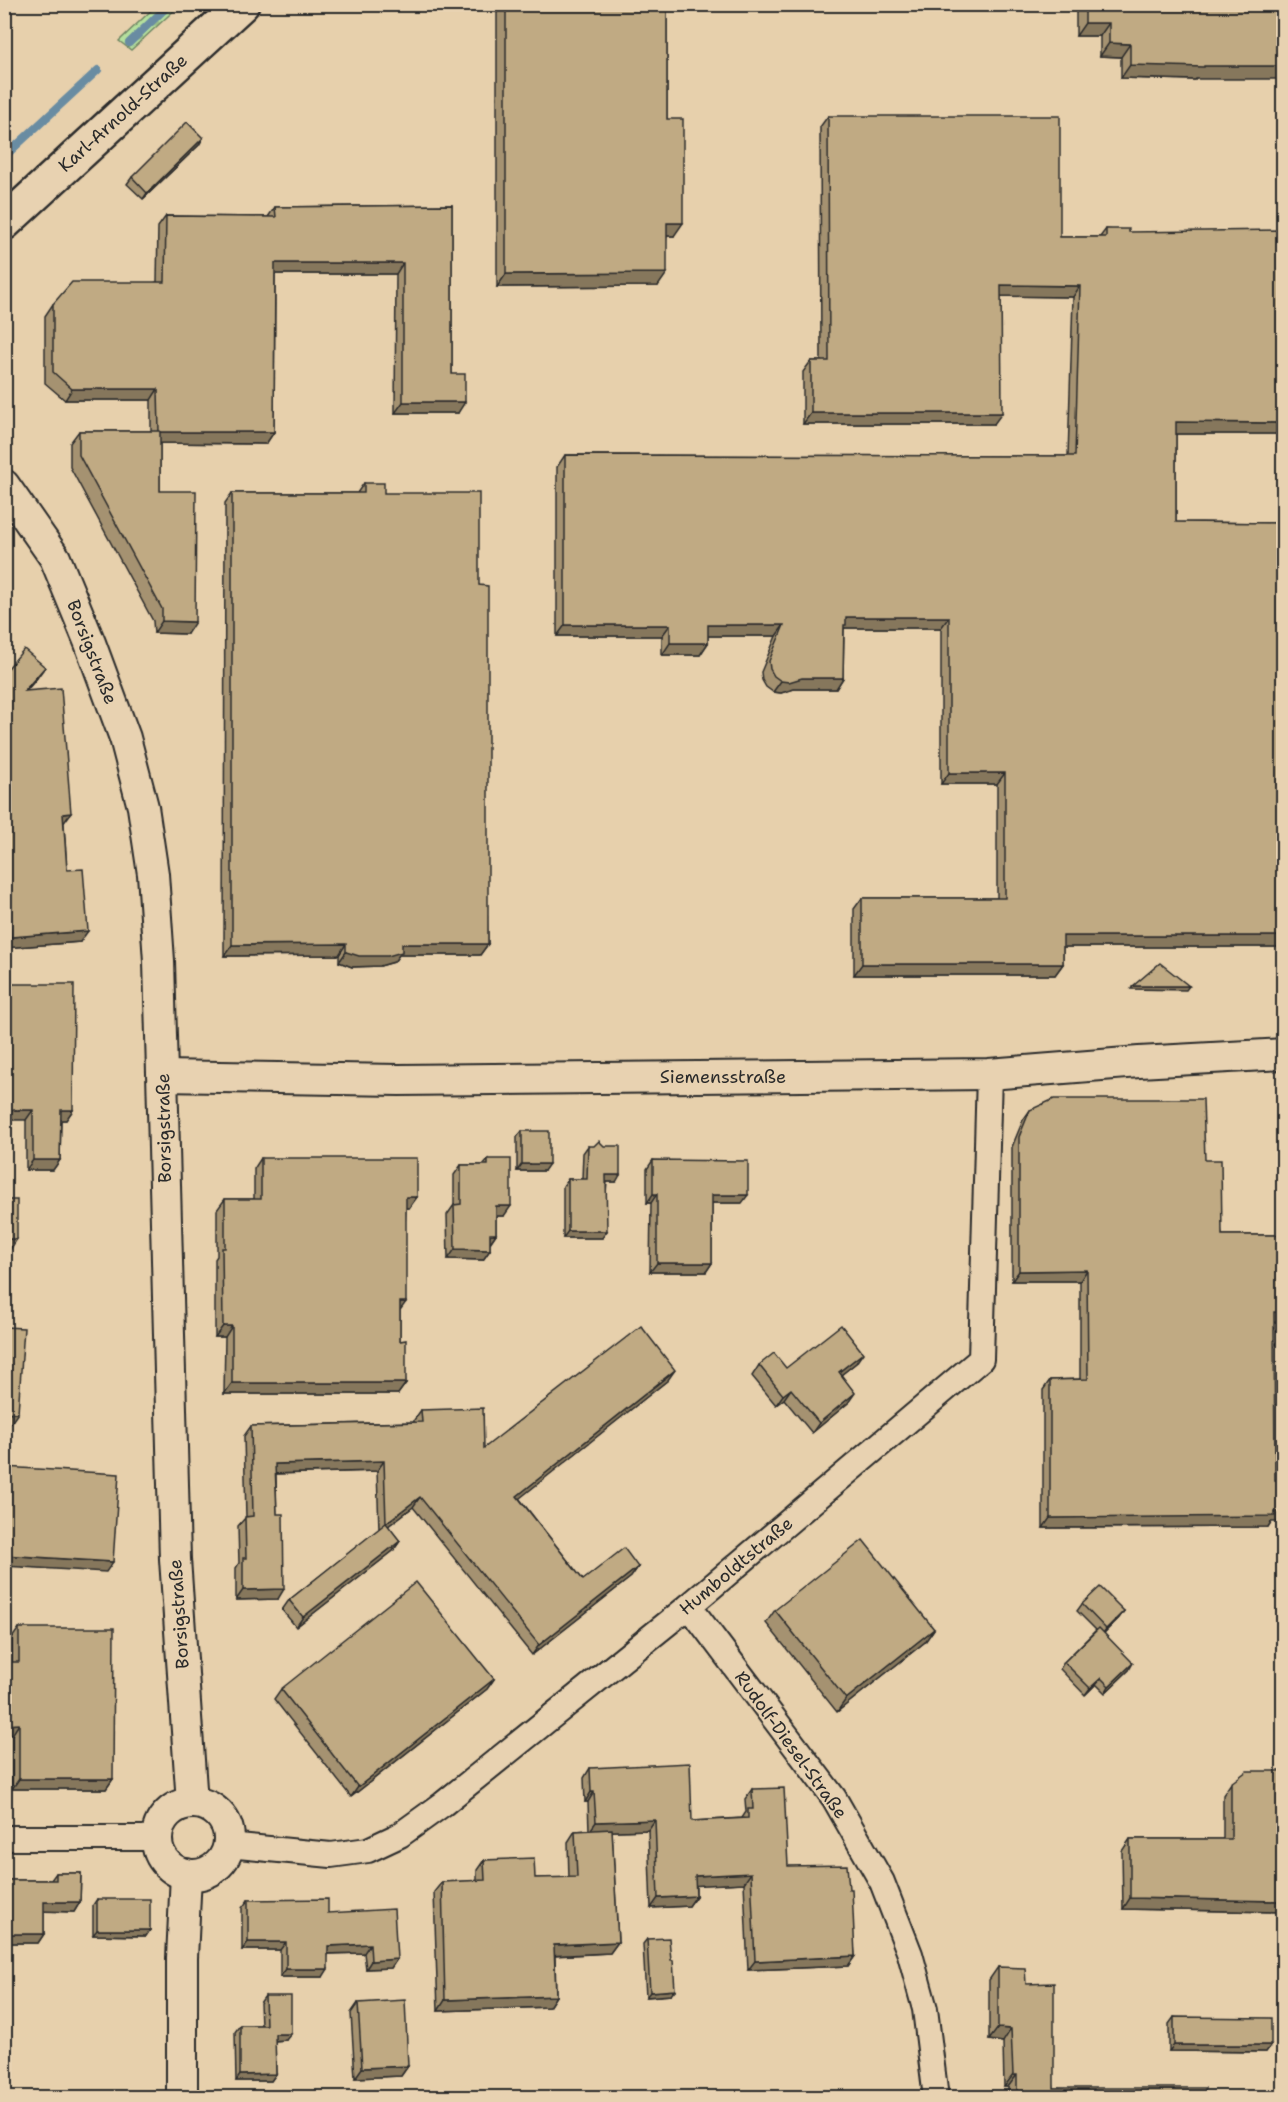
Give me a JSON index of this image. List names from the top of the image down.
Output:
{
  "streets": {
    "main road": ["Karl-Arnold-Straße"],
    "street": [
      "Borsigstraße",
      "Siemensstraße",
      "Humboldtstraße",
      "Rudolf-Diesel-Straße"
    ]
  },
  "crossings": [
    ["Borsigstraße", "Siemensstraße"],
    ["Borsigstraße", "Humboldtstraße"],
    ["Siemensstraße", "Humboldtstraße"],
    ["Humboldtstraße", "Rudolf-Diesel-Straße"]
  ]
}
